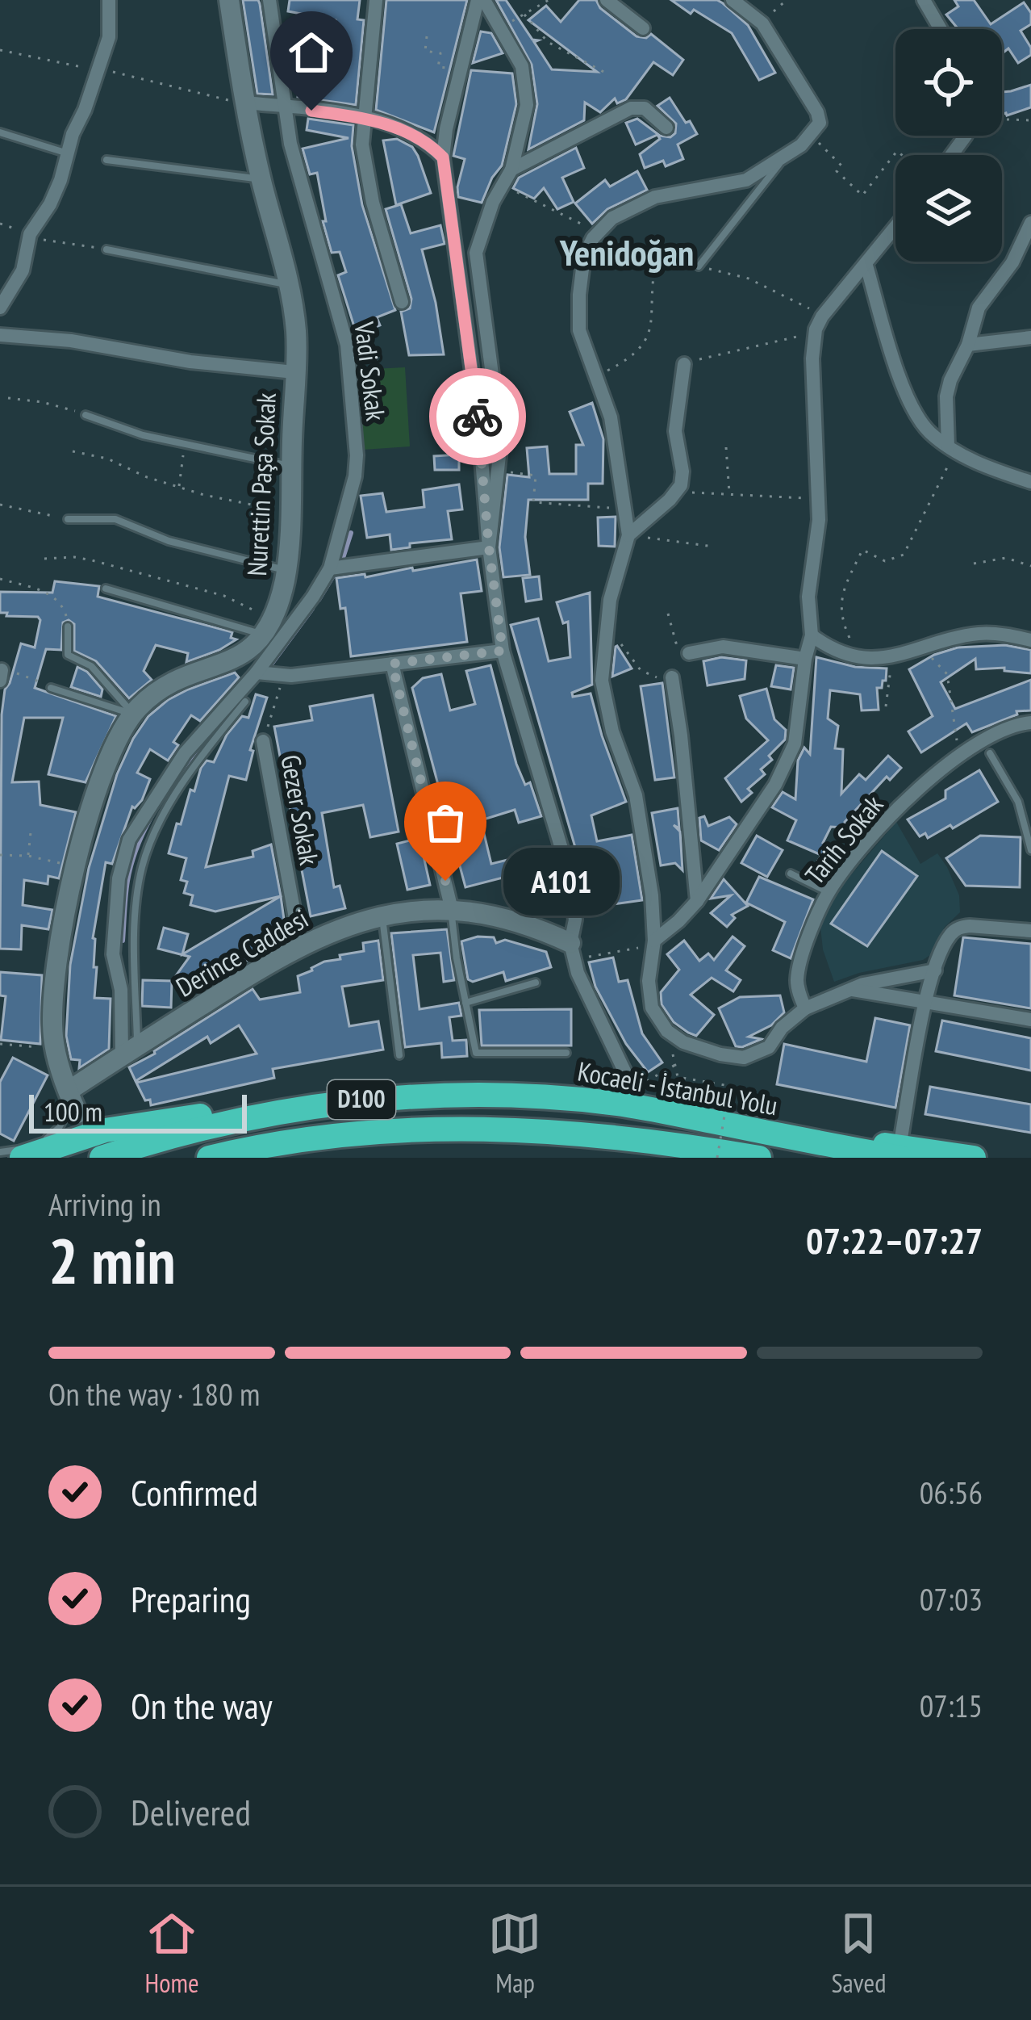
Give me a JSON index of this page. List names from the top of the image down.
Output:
{
  "streets": {
    "highway": ["Kocaeli - İstanbul Yolu", "D100"],
    "street": [
      "Vadi Sokak",
      "Nurettin Paşa Sokak",
      "Gezer Sokak",
      "Tarih Sokak",
      "Derince Caddesi"
    ]
  },
  "crossings": [
    ["Vadi Sokak", "Nurettin Paşa Sokak"],
    ["Vadi Sokak", "Derince Caddesi"],
    ["Gezer Sokak", "Derince Caddesi"]
  ],
  "districts": ["Yenidoğan"],
  "places": ["A101"],
  "scale_bar": "100 m",
  "page": {
    "bubble": "A101",
    "scale": "100 m",
    "heading": ["2 min", "Arriving in", "07:22–07:27"],
    "bar": "On the way · 180 m",
    "list": [
      ["Confirmed", "06:56"],
      ["Preparing", "07:03"],
      ["On the way", "07:15"],
      "Delivered"
    ],
    "tabs": ["Home", "Map", "Saved"]
  }
}
